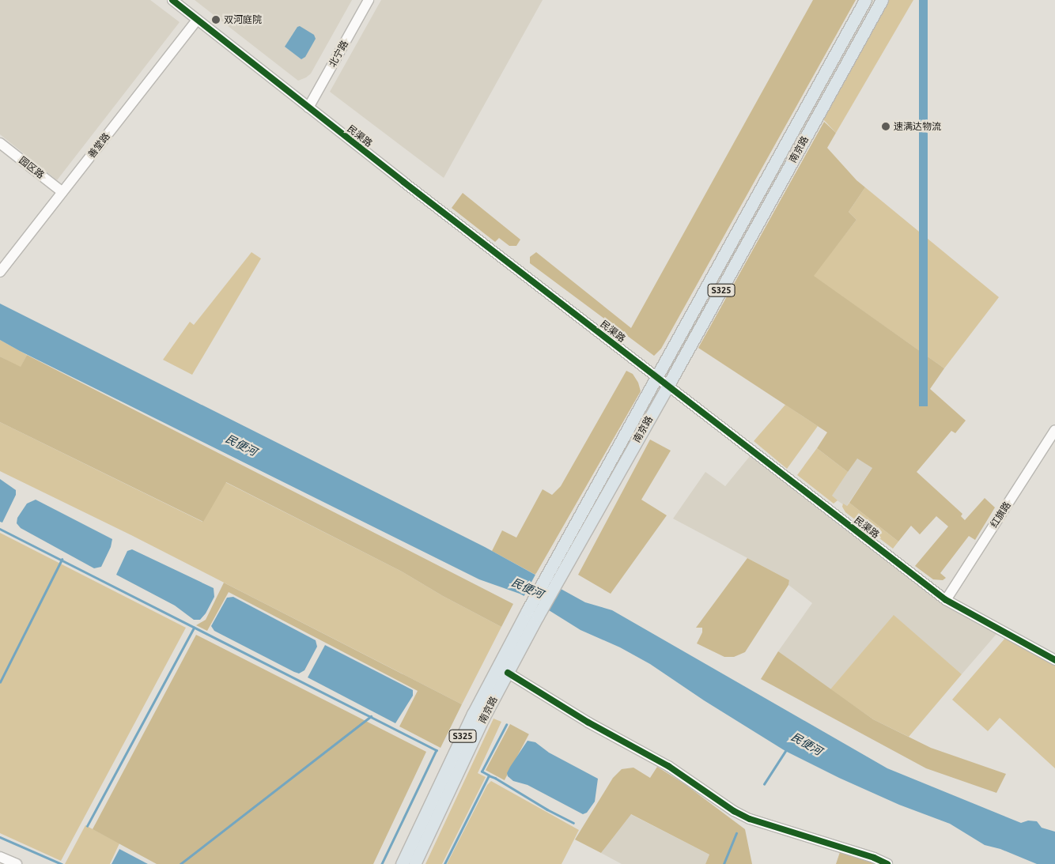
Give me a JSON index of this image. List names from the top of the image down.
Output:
{
  "streets": {
    "main road": ["南京路", "S325"],
    "street": [
      "北宁路",
      "民渠路",
      "善堂路",
      "园区路",
      "红旗路"
    ]
  },
  "crossings": [
    ["北宁路", "民渠路"],
    ["民渠路", "善堂路"],
    ["民渠路", "南京路"],
    ["民渠路", "红旗路"],
    ["善堂路", "园区路"]
  ],
  "water": ["民便河"],
  "places": ["双河庭院", "速满达物流"]
}
